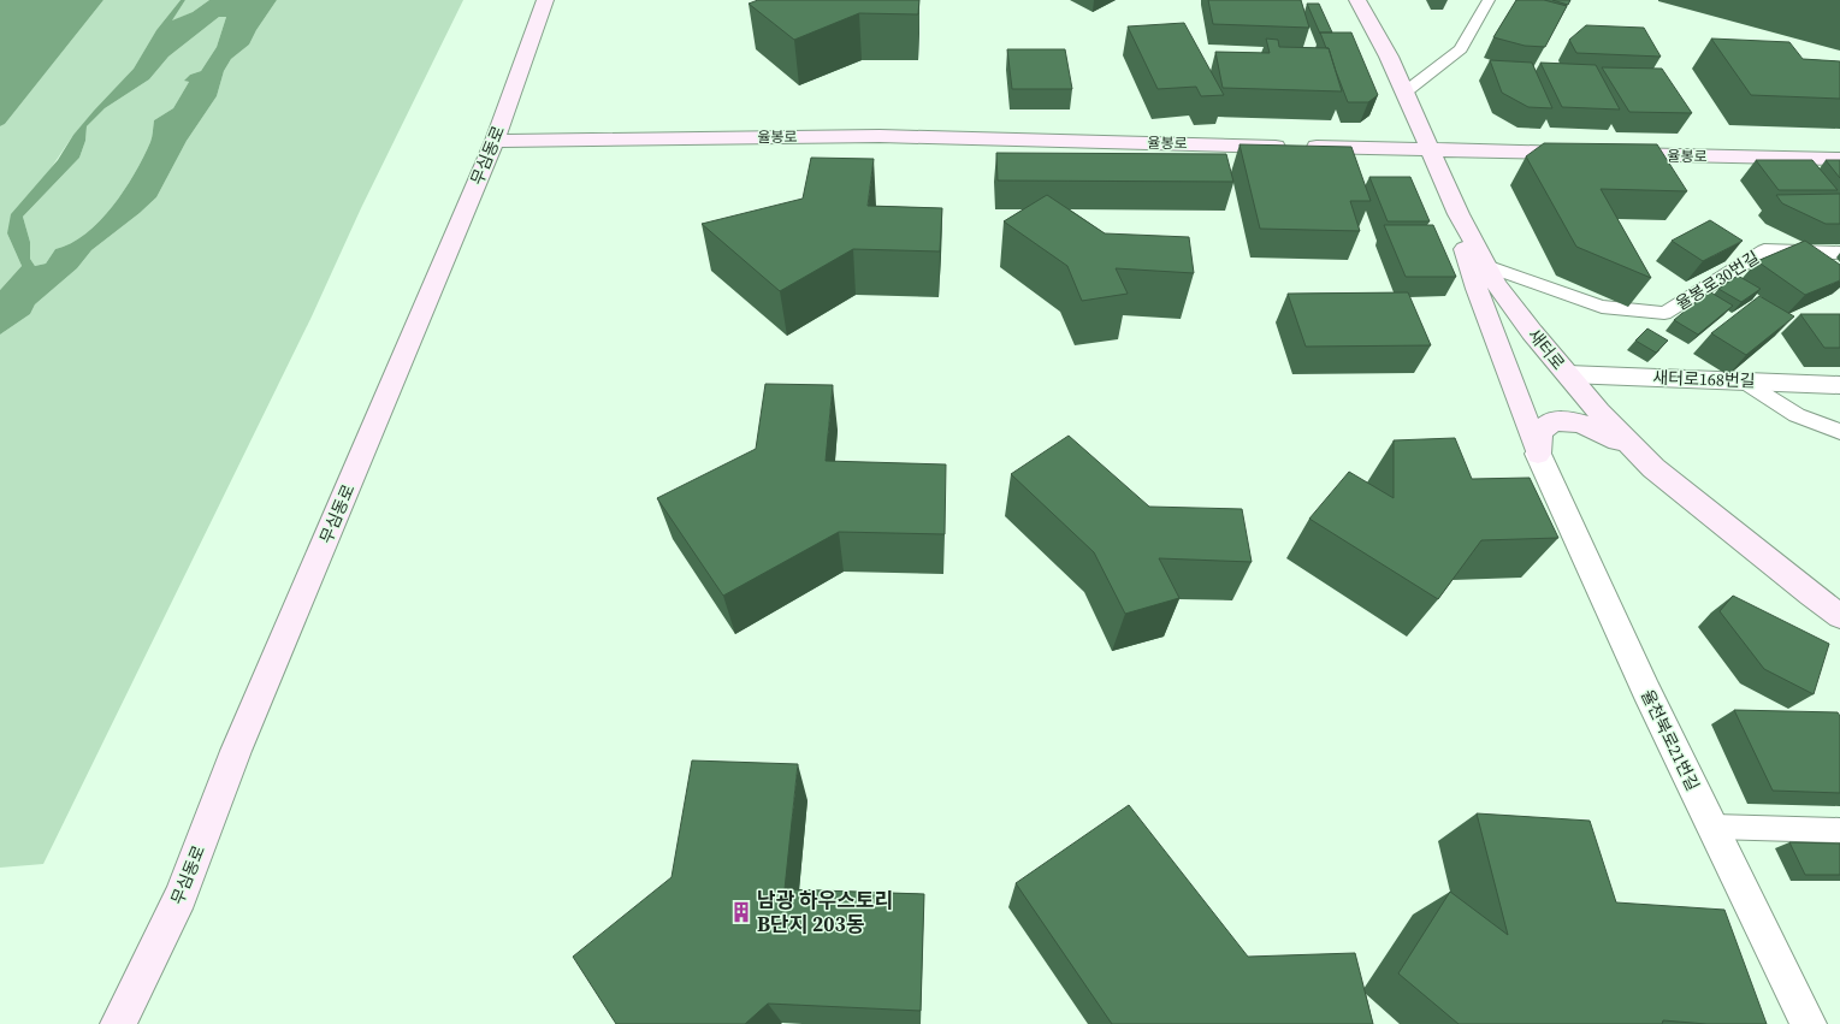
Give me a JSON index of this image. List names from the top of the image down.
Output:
{
  "streets": {
    "street": [
      "율봉로",
      "무심동로",
      "새터로",
      "새터로168번길",
      "율천북로21번길"
    ],
    "lane": ["율봉로30번길"]
  },
  "crossings": [
    ["율봉로", "무심동로"],
    ["율봉로", "새터로"],
    ["율봉로30번길", "새터로"],
    ["새터로", "새터로168번길"]
  ],
  "places": {
    "building": ["남광 하우스토리 B단지 203동"]
  }
}
